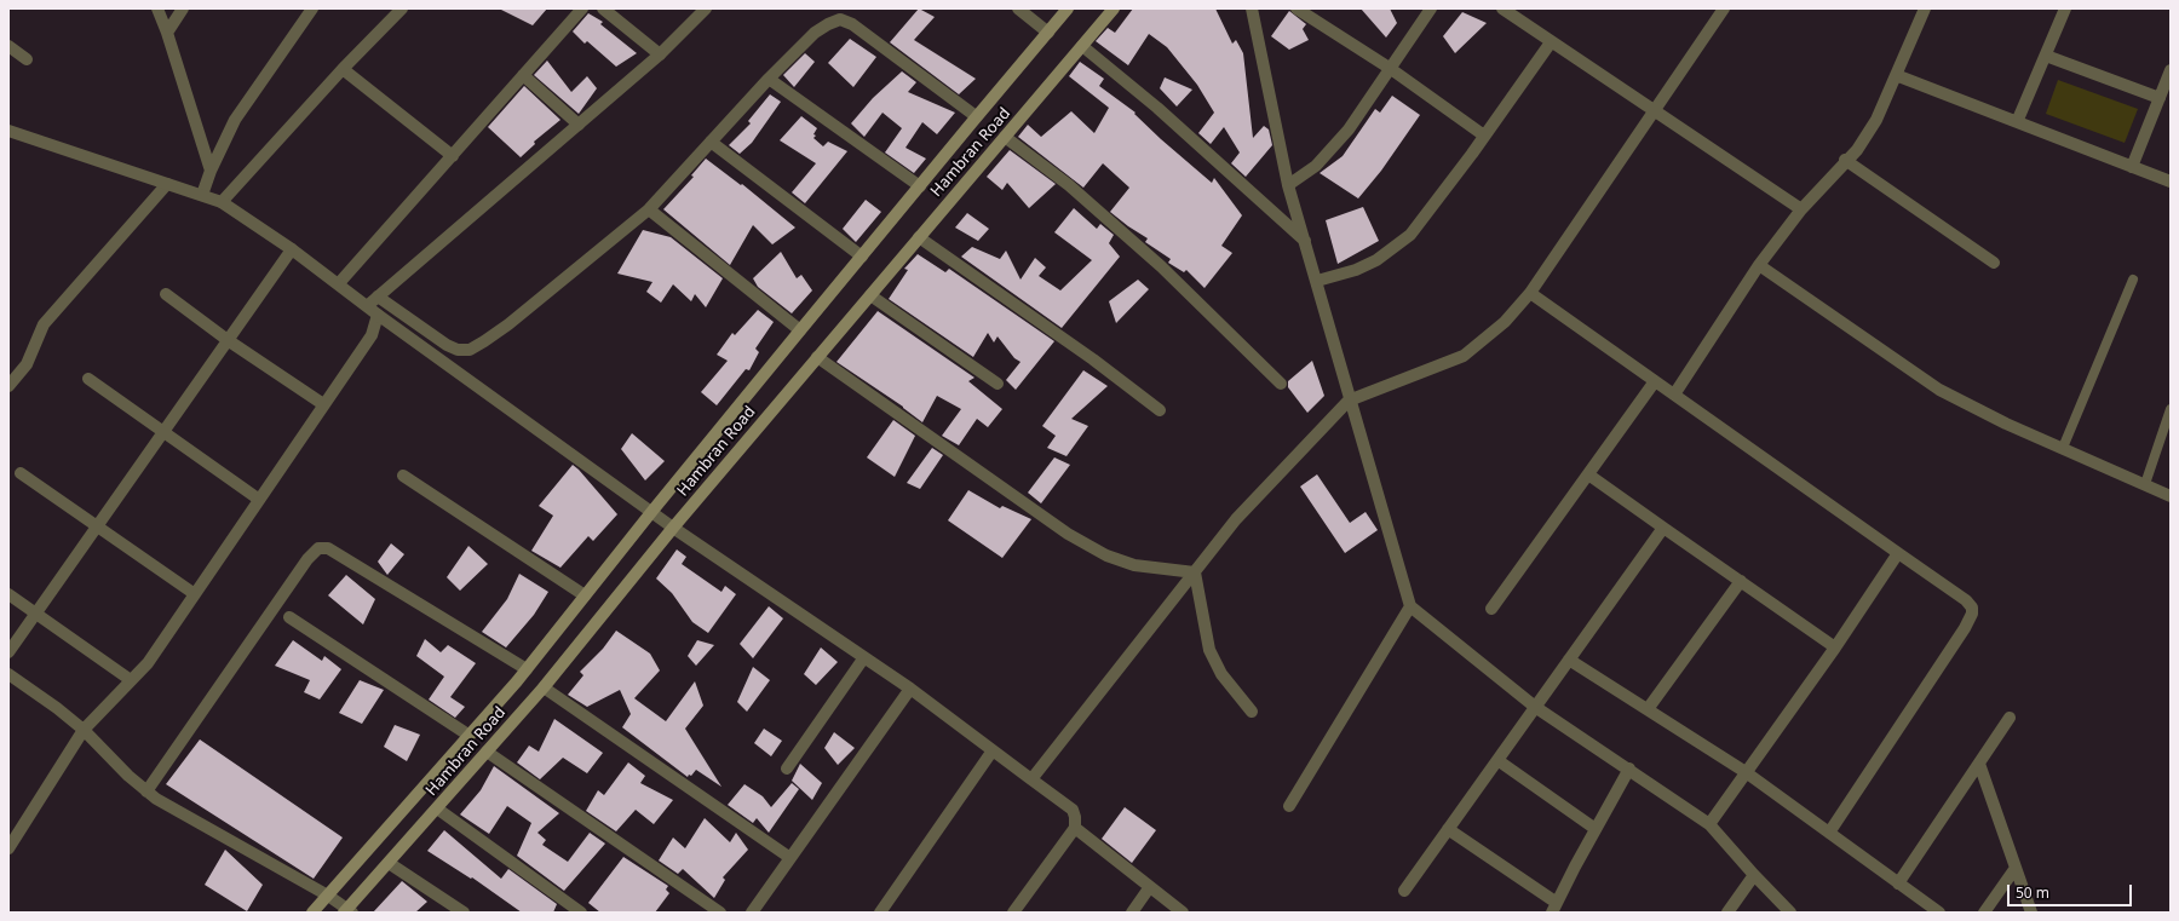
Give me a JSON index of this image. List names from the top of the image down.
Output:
{
  "streets": {
    "main road": ["Hambran Road"]
  },
  "scale_bar": "50 m"
}
